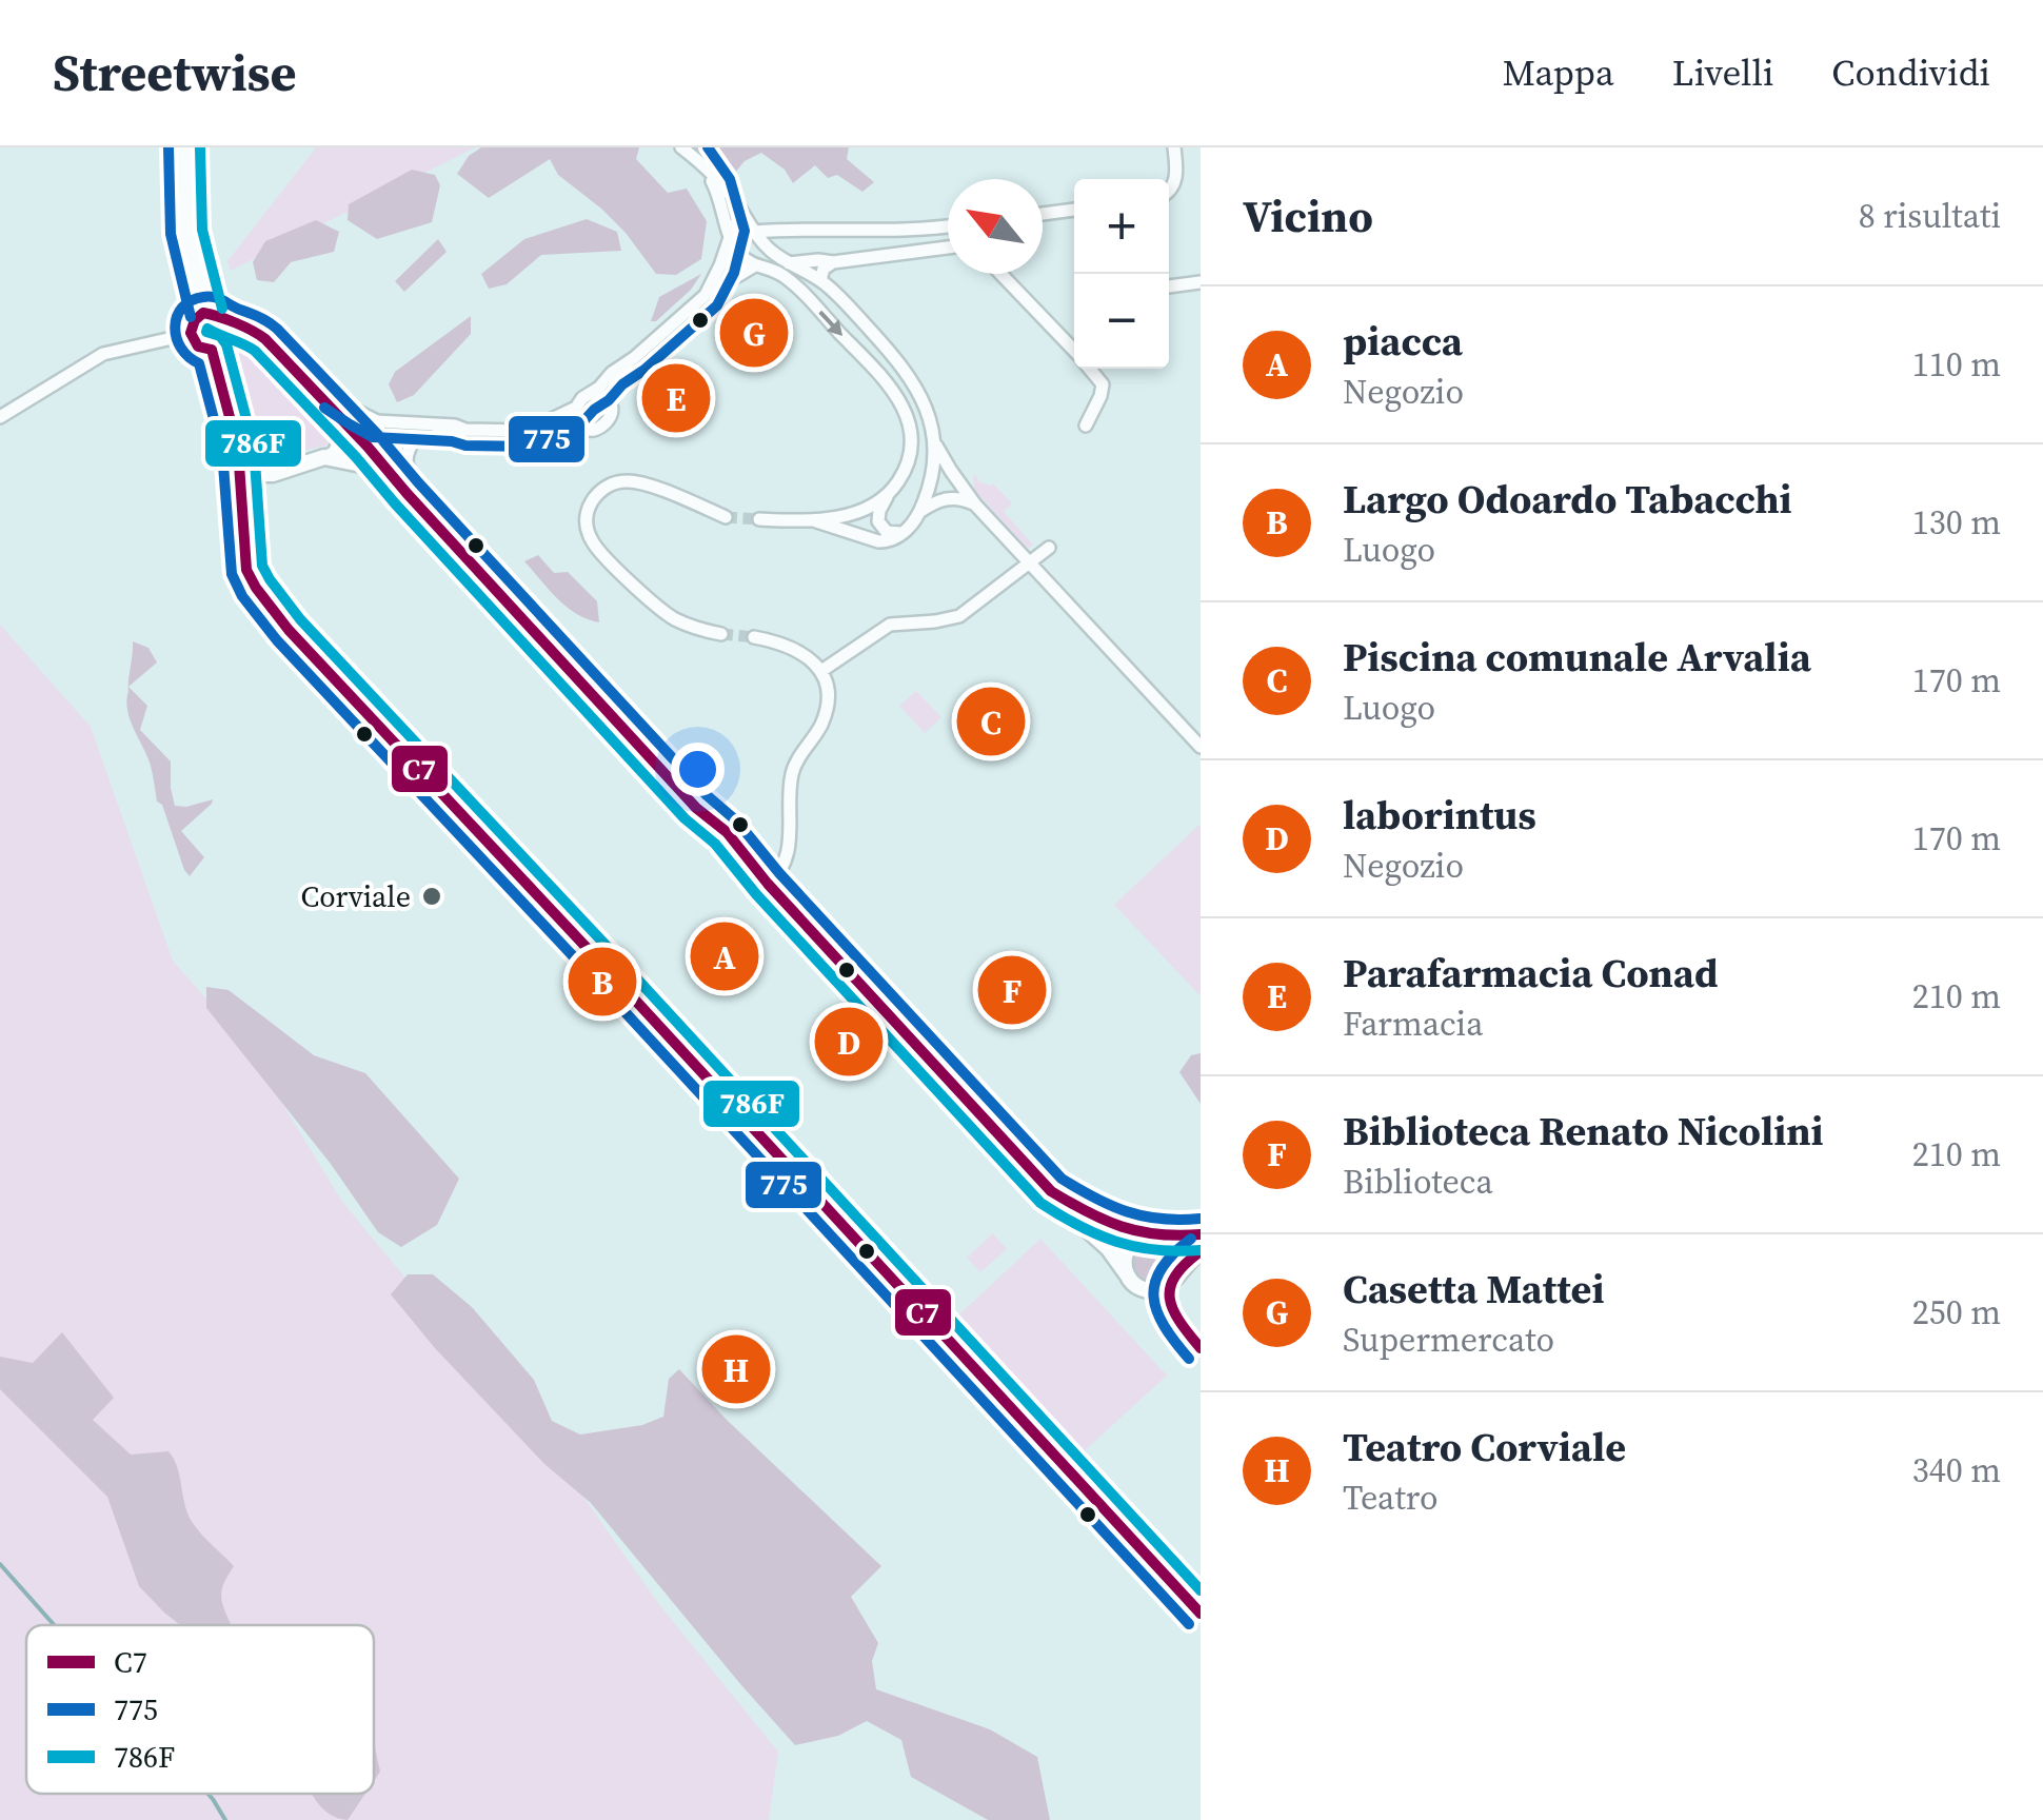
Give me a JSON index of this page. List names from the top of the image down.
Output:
{
  "places": ["Corviale"],
  "lines": ["transit line 775", "transit line 786F", "transit line C7"],
  "legend": ["C7", "775", "786F"],
  "north": "top left",
  "page": {
    "header": "Streetwise",
    "nav": ["Mappa", "Livelli", "Condividi"],
    "heading": ["Vicino", "8 risultati"],
    "map_buttons": ["+", "−"],
    "list": [
      {
        "mark": "A",
        "name": "piacca",
        "note": "Negozio",
        "value": "110 m"
      },
      {
        "mark": "B",
        "name": "Largo Odoardo Tabacchi",
        "note": "Luogo",
        "value": "130 m"
      },
      {
        "mark": "C",
        "name": "Piscina comunale Arvalia",
        "note": "Luogo",
        "value": "170 m"
      },
      {
        "mark": "D",
        "name": "laborintus",
        "note": "Negozio",
        "value": "170 m"
      },
      {
        "mark": "E",
        "name": "Parafarmacia Conad",
        "note": "Farmacia",
        "value": "210 m"
      },
      {
        "mark": "F",
        "name": "Biblioteca Renato Nicolini",
        "note": "Biblioteca",
        "value": "210 m"
      },
      {
        "mark": "G",
        "name": "Casetta Mattei",
        "note": "Supermercato",
        "value": "250 m"
      },
      {
        "mark": "H",
        "name": "Teatro Corviale",
        "note": "Teatro",
        "value": "340 m"
      }
    ],
    "pins": [
      "G",
      "E",
      "C",
      "A",
      "B",
      "F",
      "D",
      "H"
    ]
  }
}
